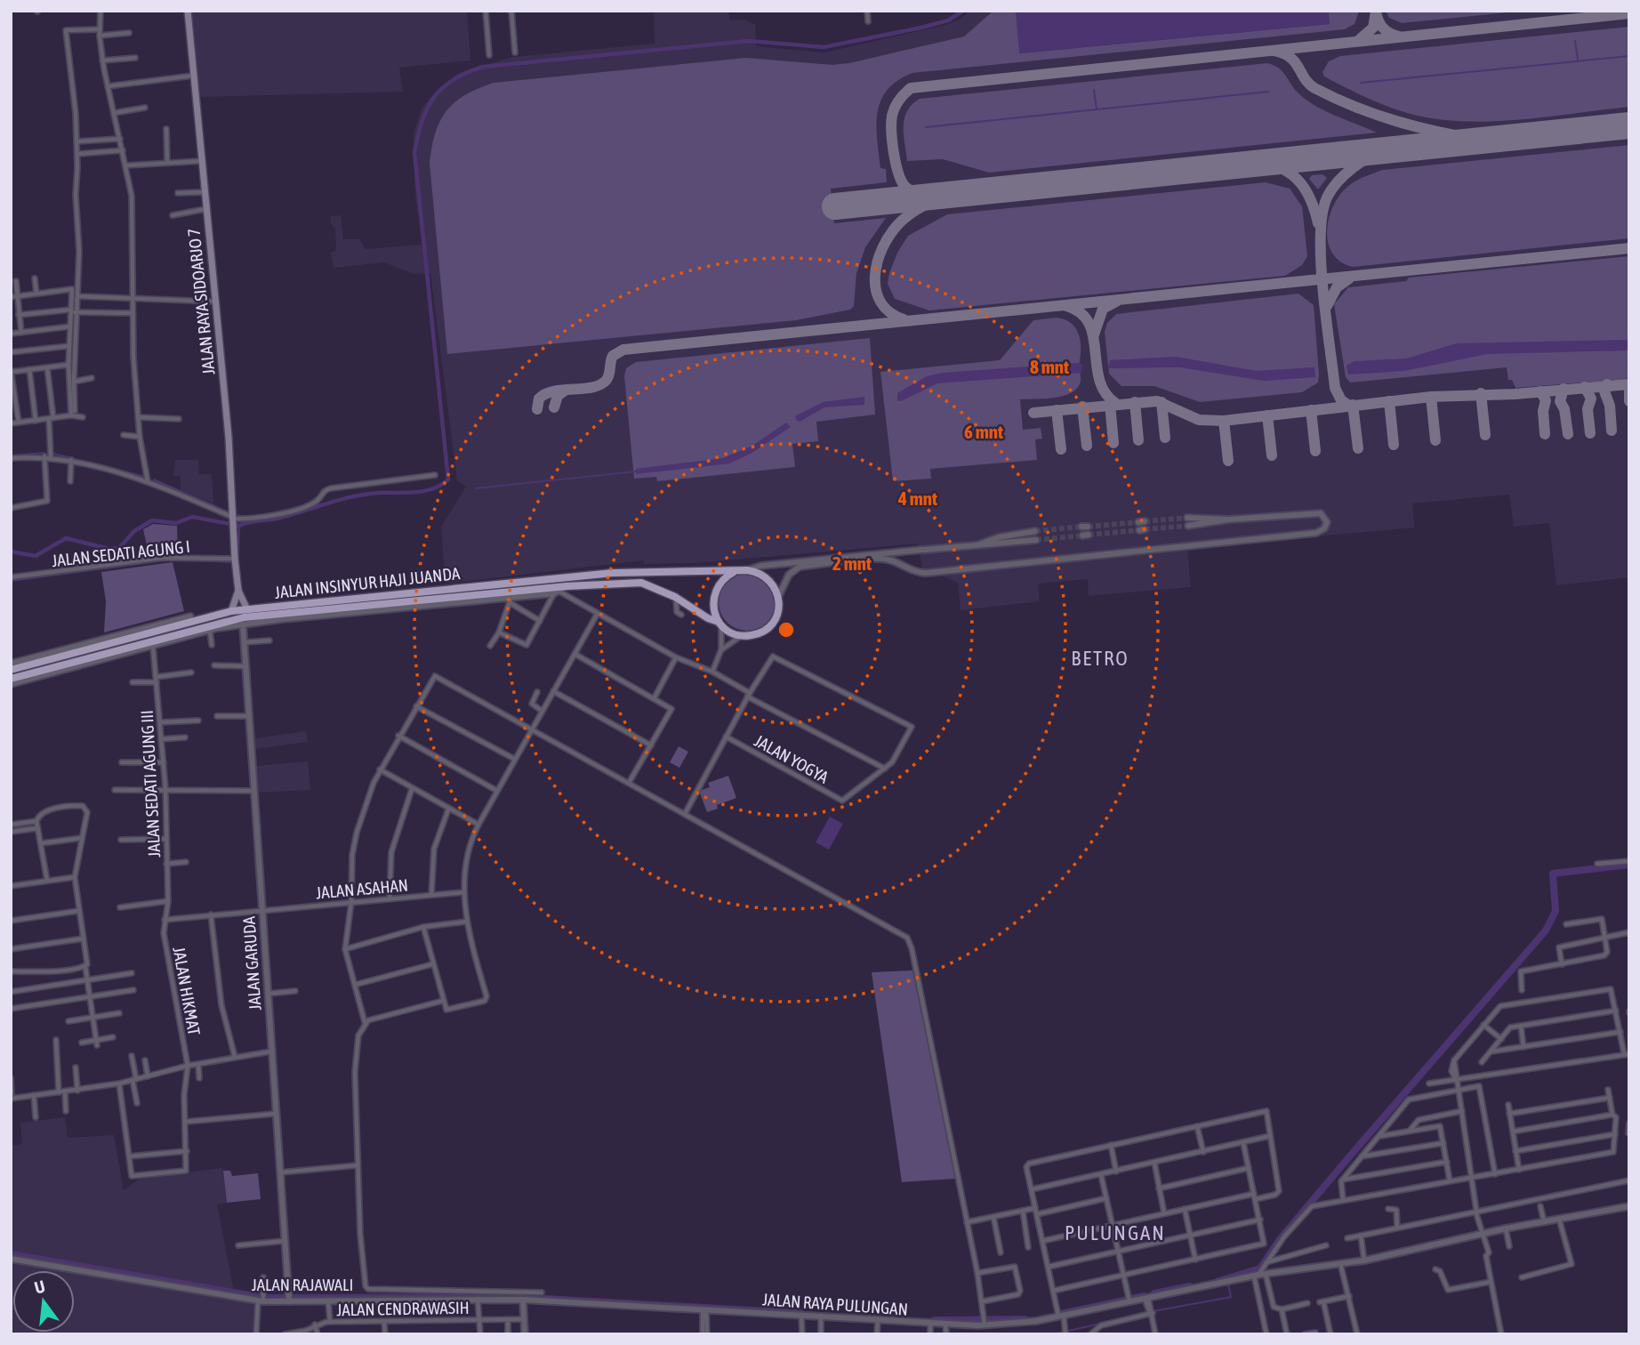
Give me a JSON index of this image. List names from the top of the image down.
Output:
{
  "streets": {
    "highway": ["JALAN INSINYUR HAJI JUANDA"],
    "main road": ["JALAN RAYA SIDOARJO 7"],
    "street": [
      "JALAN SEDATI AGUNG I",
      "JALAN YOGYA",
      "JALAN SEDATI AGUNG III",
      "JALAN ASAHAN",
      "JALAN GARUDA",
      "JALAN HIKMAT",
      "JALAN RAJAWALI",
      "JALAN RAYA PULUNGAN",
      "JALAN CENDRAWASIH"
    ]
  },
  "crossings": [
    ["JALAN RAYA SIDOARJO 7", "JALAN SEDATI AGUNG I"],
    ["JALAN RAYA SIDOARJO 7", "JALAN INSINYUR HAJI JUANDA"],
    ["JALAN INSINYUR HAJI JUANDA", "JALAN SEDATI AGUNG III"],
    ["JALAN INSINYUR HAJI JUANDA", "JALAN GARUDA"],
    ["JALAN SEDATI AGUNG III", "JALAN ASAHAN"],
    ["JALAN SEDATI AGUNG III", "JALAN HIKMAT"],
    ["JALAN ASAHAN", "JALAN GARUDA"],
    ["JALAN ASAHAN", "JALAN HIKMAT"],
    ["JALAN GARUDA", "JALAN RAJAWALI"],
    ["JALAN RAJAWALI", "JALAN RAYA PULUNGAN"]
  ],
  "districts": ["BETRO", "PULUNGAN"],
  "north": "top",
  "rings": [
    "8 mnt",
    "6 mnt",
    "4 mnt",
    "2 mnt"
  ]
}
